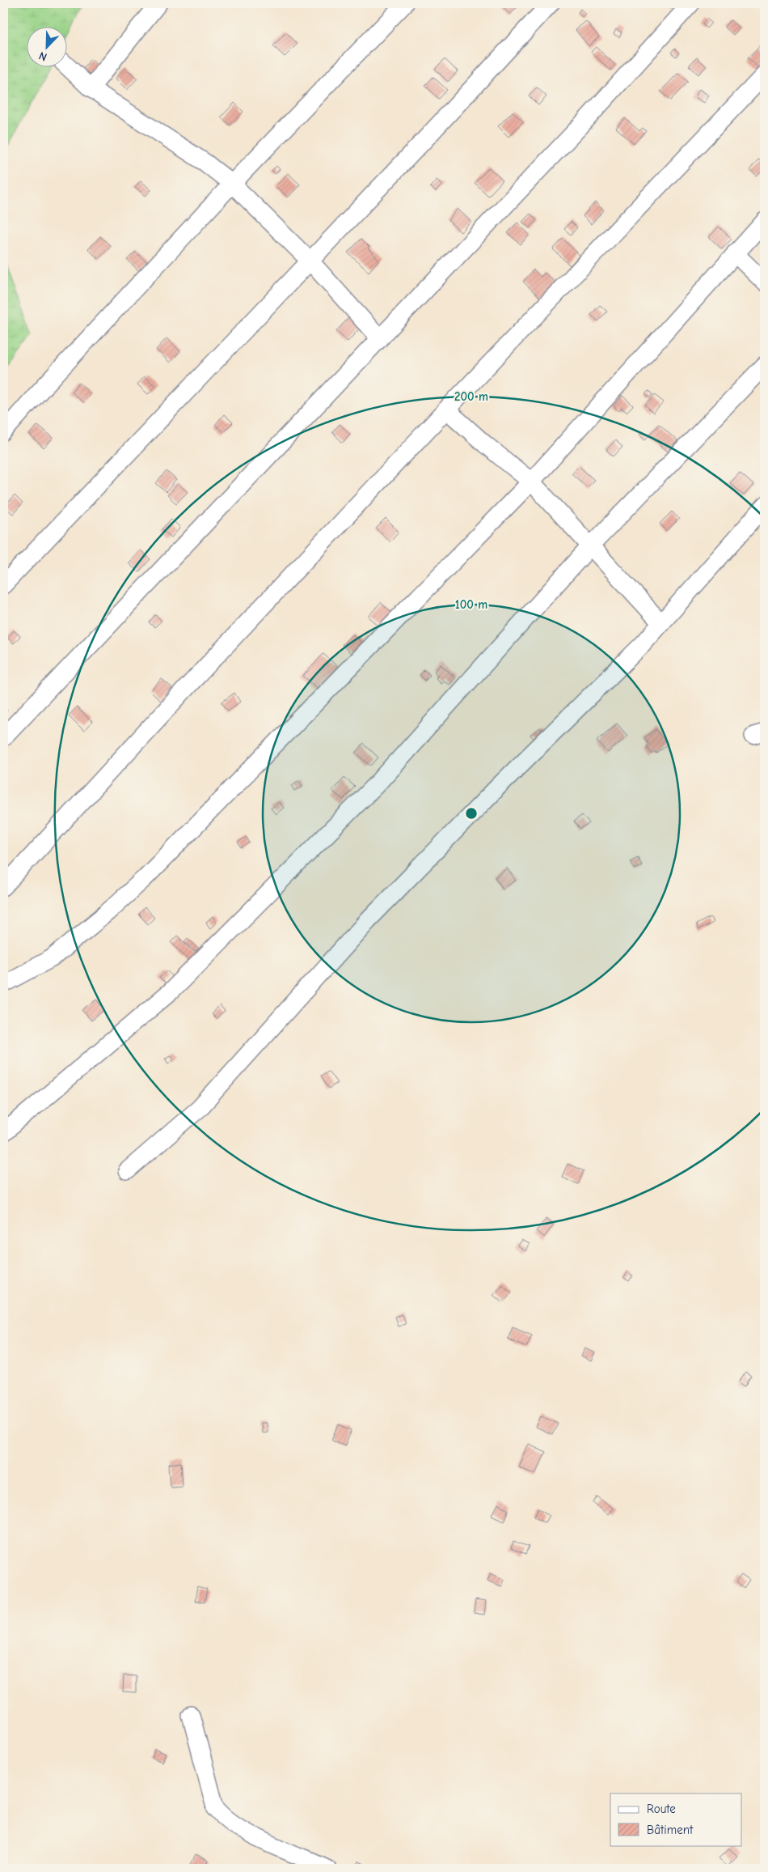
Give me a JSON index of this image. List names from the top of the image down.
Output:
{
  "legend": ["Route", "Bâtiment"],
  "north": "bottom left",
  "rings": ["200 m", "100 m"]
}
